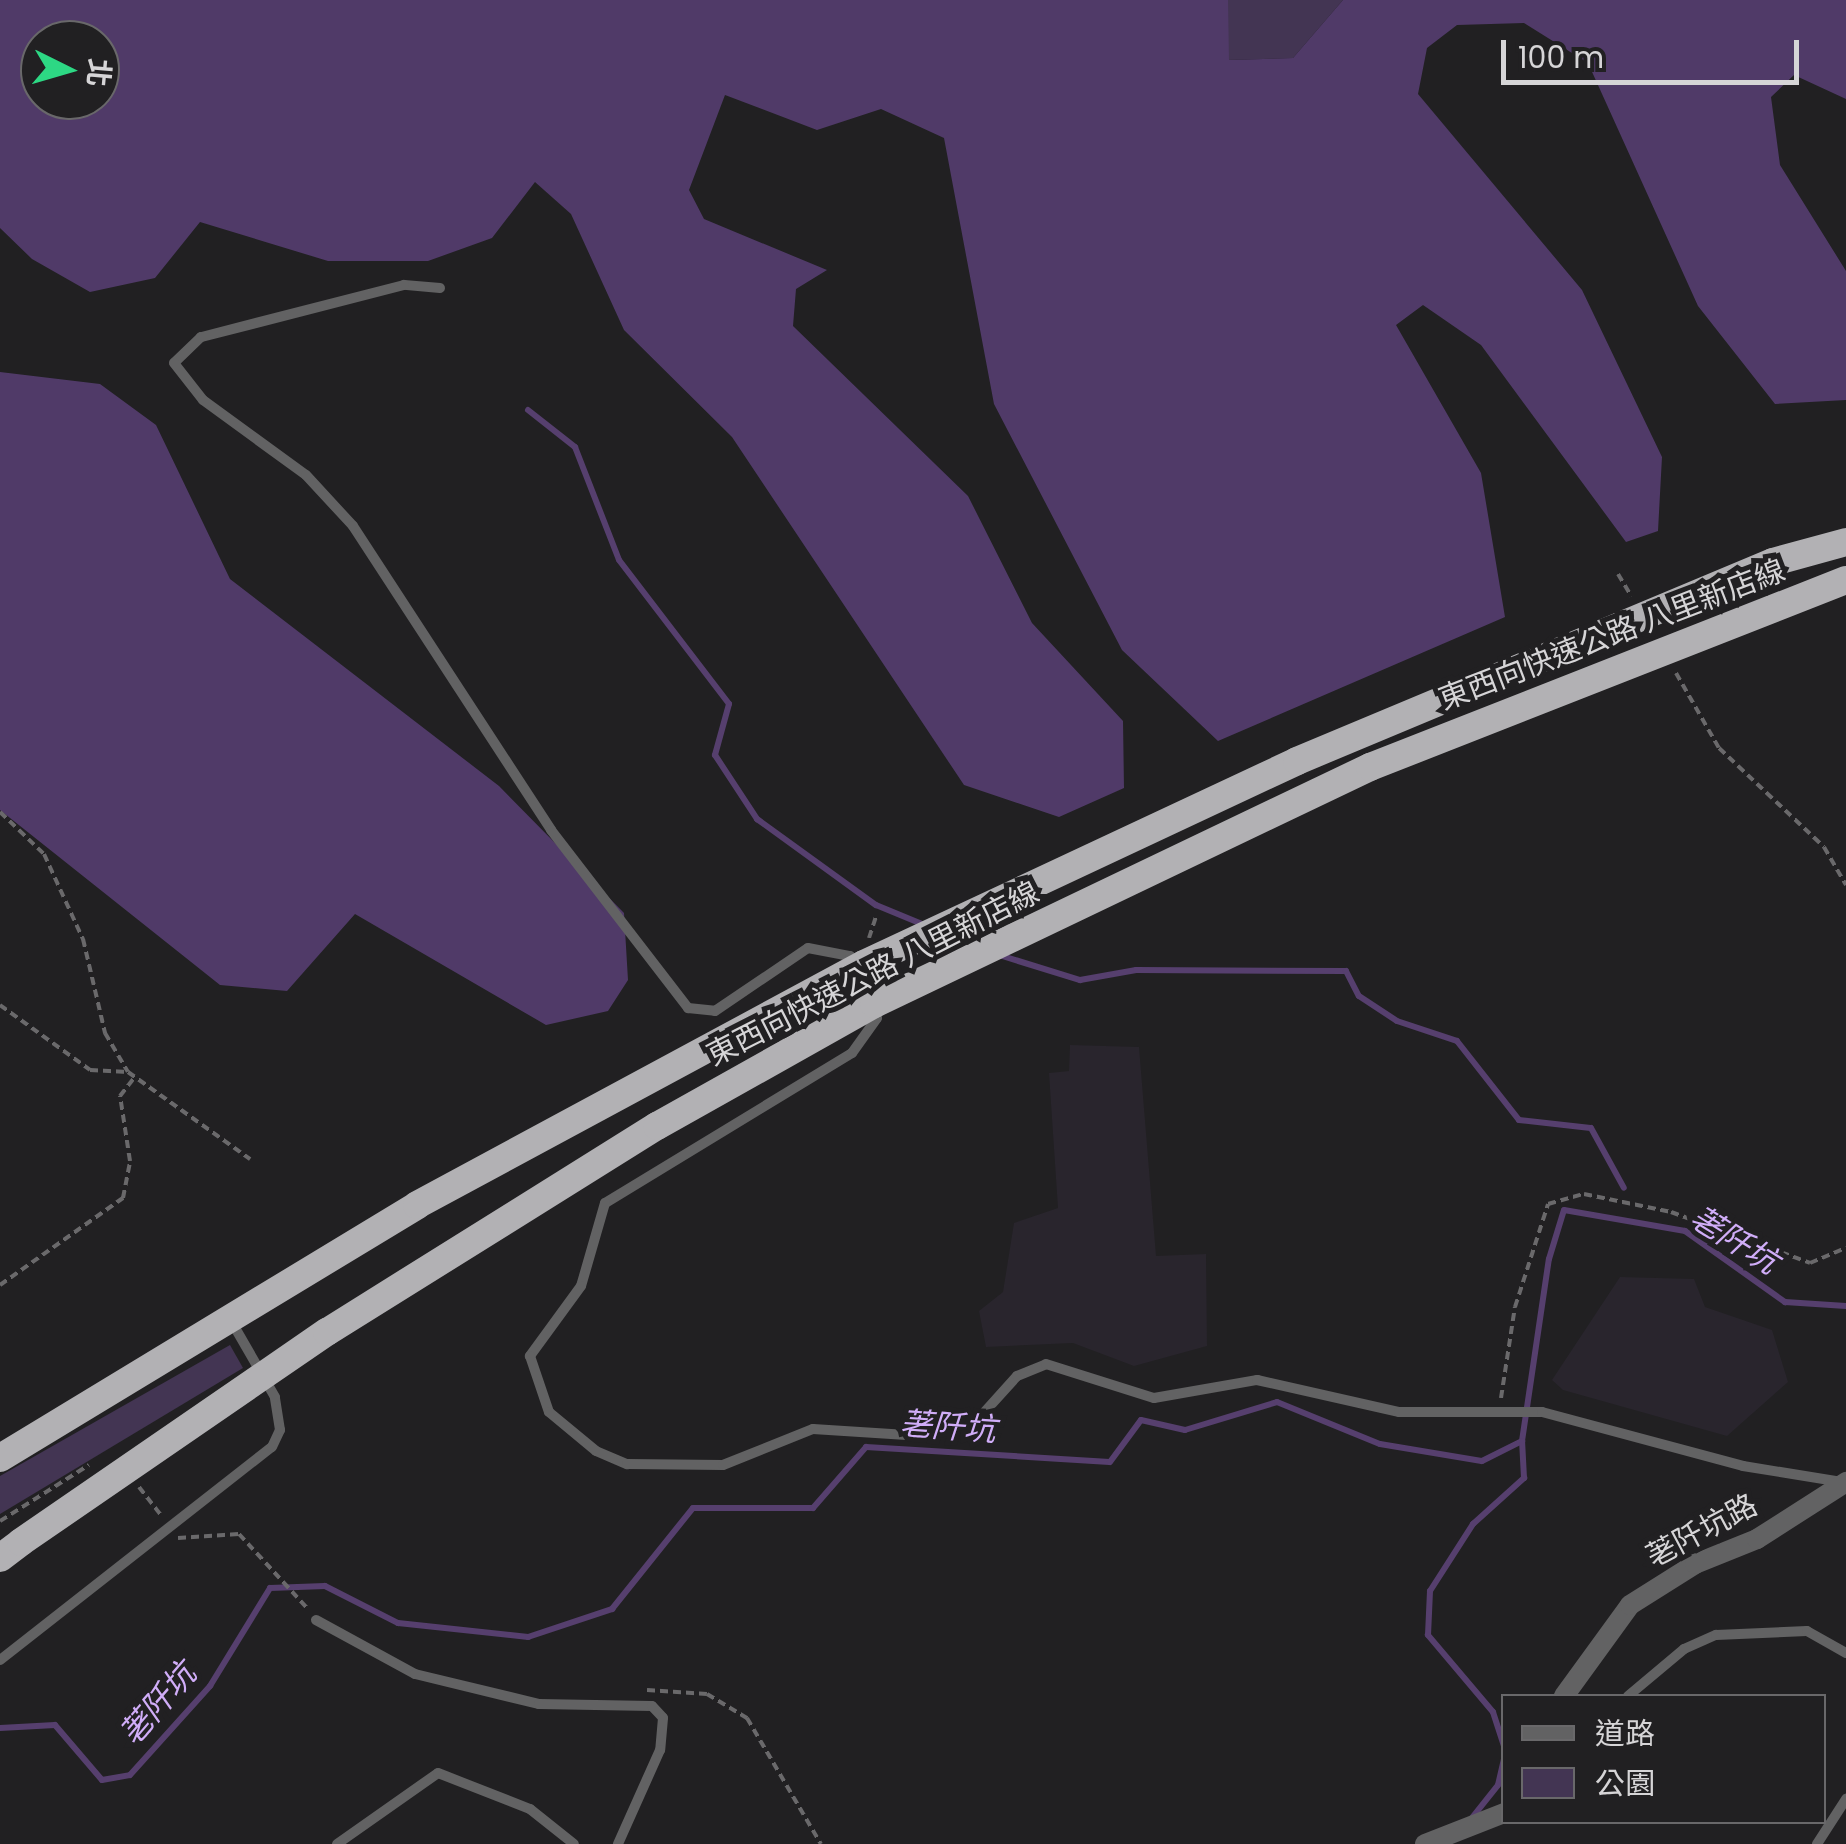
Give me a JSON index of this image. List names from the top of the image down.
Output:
{
  "streets": {
    "highway": ["東西向快速公路 八里新店線"],
    "street": ["荖阡坑路"]
  },
  "water": ["荖阡坑"],
  "legend": ["道路", "公園"],
  "scale_bar": "100 m",
  "north": "right"
}
